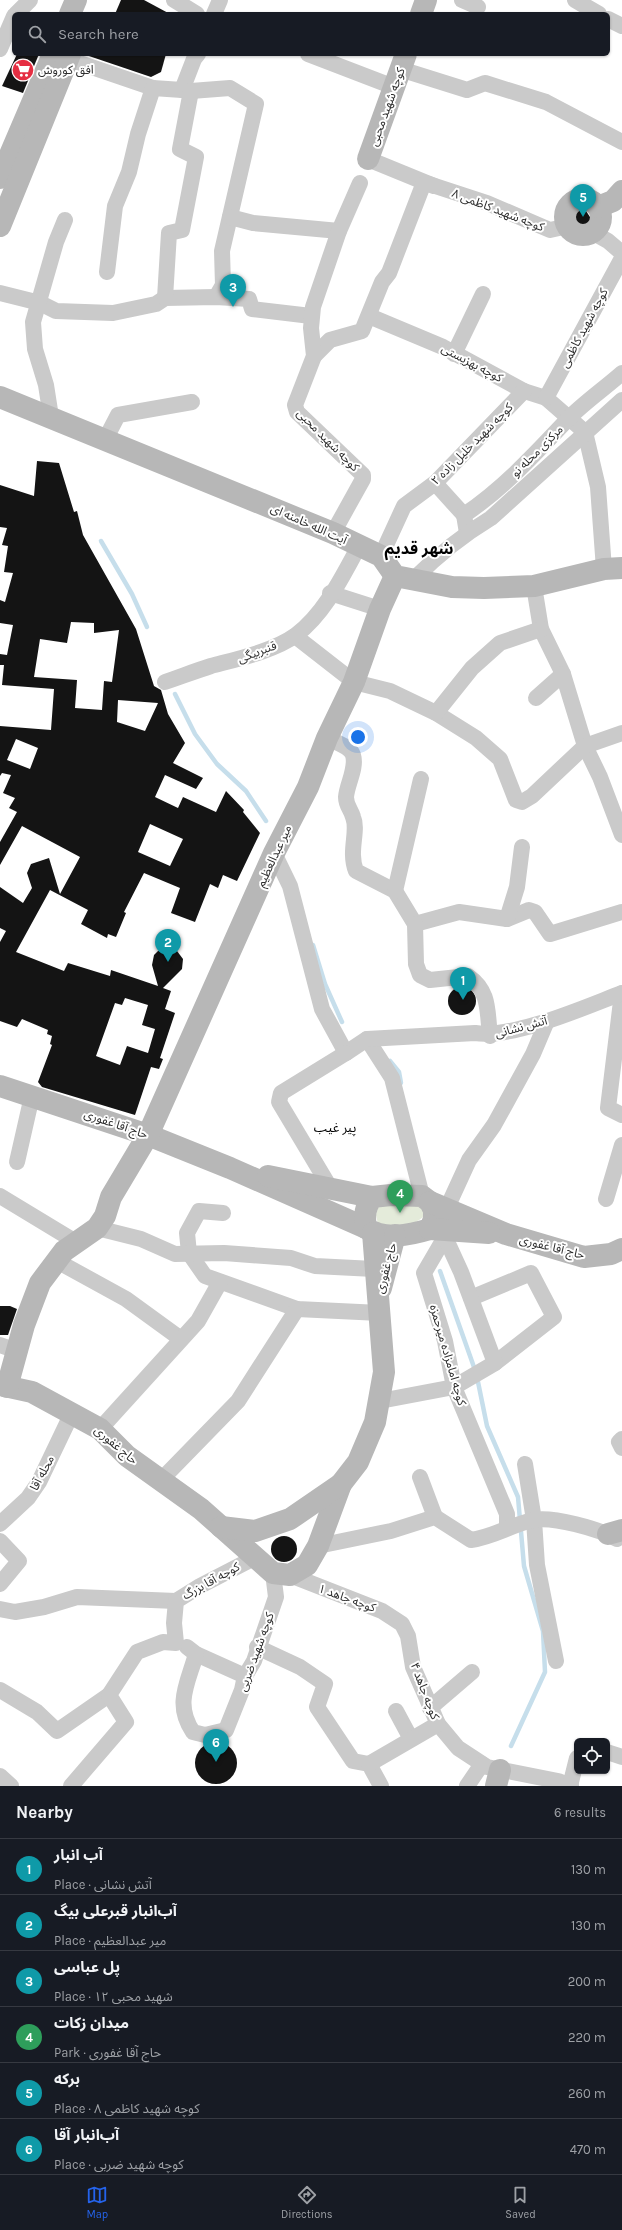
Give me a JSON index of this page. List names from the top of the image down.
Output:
{
  "streets": {
    "main road": [
      "کوچه شهید محبی",
      "آیت الله خامنه ای",
      "میر عبدالعظیم",
      "حاج آقا غفوری",
      "حاج غفوری"
    ],
    "street": [
      "کوچه شهید کاظمی ۸",
      "کوچه شهید کاظمی",
      "کوچه بهزیستی",
      "کوچه شهید خلیل زاده ۲",
      "مرکزی محله نو",
      "قنبربیگی",
      "آتش نشانی",
      "کوچه امامزاده میرحمزه",
      "محله آقا",
      "کوچه آقا بزرگ",
      "کوچه جاهد ۱",
      "کوچه شهید ضربی",
      "کوچه جاهد ۴"
    ]
  },
  "crossings": [
    ["کوچه شهید محبی", "کوچه شهید کاظمی ۸"],
    ["کوچه شهید محبی", "آیت الله خامنه ای"],
    ["کوچه شهید کاظمی", "کوچه بهزیستی"],
    ["کوچه بهزیستی", "کوچه شهید خلیل زاده ۲"],
    ["کوچه بهزیستی", "مرکزی محله نو"],
    ["کوچه شهید خلیل زاده ۲", "آیت الله خامنه ای"],
    ["مرکزی محله نو", "میر عبدالعظیم"],
    ["آیت الله خامنه ای", "قنبربیگی"],
    ["میر عبدالعظیم", "حاج آقا غفوری"],
    ["آتش نشانی", "کوچه امامزاده میرحمزه"],
    ["حاج آقا غفوری", "حاج غفوری"],
    ["حاج آقا غفوری", "کوچه امامزاده میرحمزه"],
    ["حاج غفوری", "کوچه امامزاده میرحمزه"],
    ["حاج غفوری", "محله آقا"],
    ["حاج غفوری", "کوچه آقا بزرگ"],
    ["حاج غفوری", "کوچه جاهد ۱"],
    ["حاج غفوری", "کوچه شهید ضربی"],
    ["کوچه جاهد ۱", "کوچه شهید ضربی"],
    ["کوچه جاهد ۱", "کوچه جاهد ۴"]
  ],
  "districts": ["شهر قدیم", "پیر غیب"],
  "places": {
    "supermarket": ["افق کوروش"]
  },
  "page": {
    "search": "Search here",
    "pins": [
      "5",
      "3",
      "2",
      "1",
      "4",
      "6"
    ],
    "heading": ["Nearby", "6 results"],
    "list": [
      {
        "mark": "1",
        "name": "آب انبار",
        "note": "Place · آتش نشانی",
        "value": "130 m"
      },
      {
        "mark": "2",
        "name": "آب‌انبار قبرعلی بیگ",
        "note": "Place · میر عبدالعظیم",
        "value": "130 m"
      },
      {
        "mark": "3",
        "name": "پل عباسی",
        "note": "Place · شهید محبی ۱۲",
        "value": "200 m"
      },
      {
        "mark": "4",
        "name": "میدان زکات",
        "note": "Park · حاج آقا غفوری",
        "value": "220 m"
      },
      {
        "mark": "5",
        "name": "برکه",
        "note": "Place · کوچه شهید کاظمی ۸",
        "value": "260 m"
      },
      {
        "mark": "6",
        "name": "آب‌انبار آقا",
        "note": "Place · کوچه شهید ضربی",
        "value": "470 m"
      }
    ],
    "nav": ["Map", "Directions", "Saved"]
  }
}
